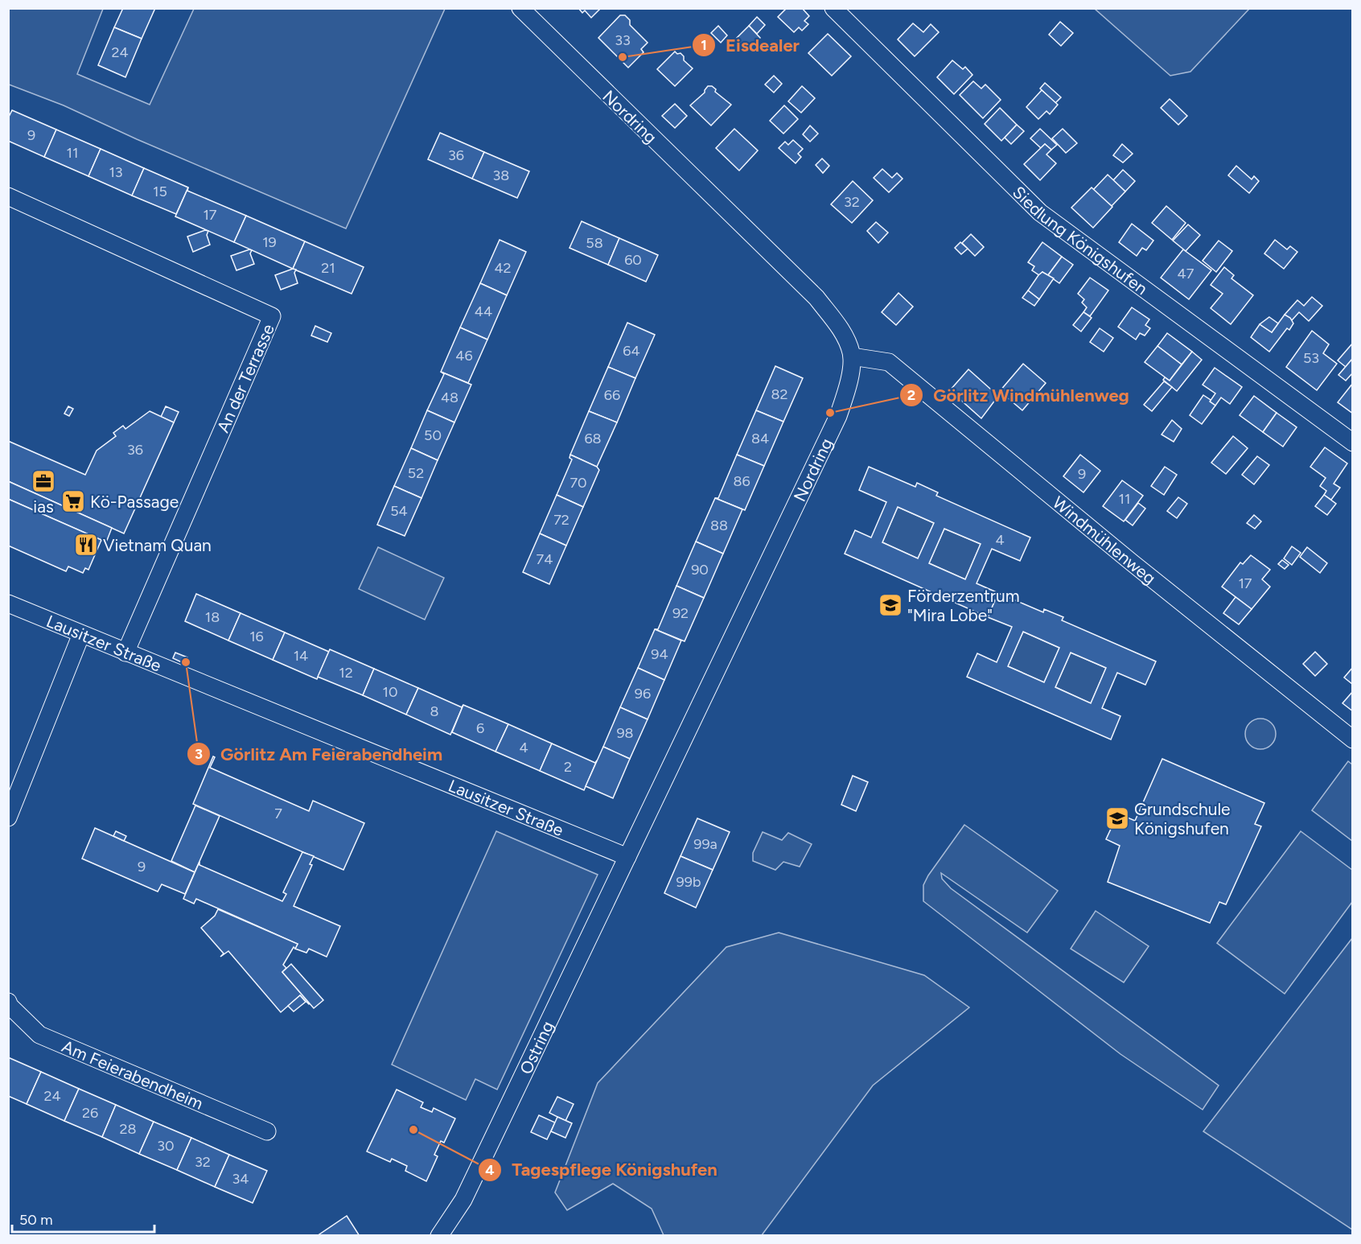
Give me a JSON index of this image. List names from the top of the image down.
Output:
{
  "streets": {
    "street": [
      "Nordring",
      "Siedlung Königshufen",
      "An der Terrasse",
      "Windmühlenweg",
      "Lausitzer Straße",
      "Ostring",
      "Am Feierabendheim"
    ]
  },
  "crossings": [
    ["Nordring", "Windmühlenweg"],
    ["Nordring", "Lausitzer Straße"],
    ["Nordring", "Ostring"],
    ["An der Terrasse", "Lausitzer Straße"],
    ["Lausitzer Straße", "Ostring"]
  ],
  "places": {
    "other": [
      "Eisdealer",
      "Görlitz Windmühlenweg",
      "Görlitz Am Feierabendheim",
      "Tagespflege Königshufen"
    ],
    "office": ["ias"],
    "supermarket": ["Kö-Passage"],
    "restaurant": ["Vietnam Quan"],
    "school or university": ["Förderzentrum \"Mira Lobe\"", "Grundschule Königshufen"]
  },
  "house_numbers": [
    "33",
    "24",
    "9",
    "11",
    "36",
    "13",
    "38",
    "15",
    "32",
    "17",
    "19",
    "58",
    "60",
    "21",
    "42",
    "47",
    "44",
    "64",
    "46",
    "53",
    "82",
    "66",
    "48",
    "50",
    "68",
    "84",
    "36",
    "52",
    "9",
    "86",
    "70",
    "11",
    "54",
    "72",
    "88",
    "4",
    "74",
    "90",
    "17",
    "92",
    "18",
    "16",
    "94",
    "14",
    "12",
    "10",
    "96",
    "8",
    "6",
    "98",
    "4",
    "2",
    "7",
    "99a",
    "9",
    "99b",
    "24",
    "26",
    "28",
    "30",
    "32",
    "34"
  ],
  "scale_bar": "50 m"
}
